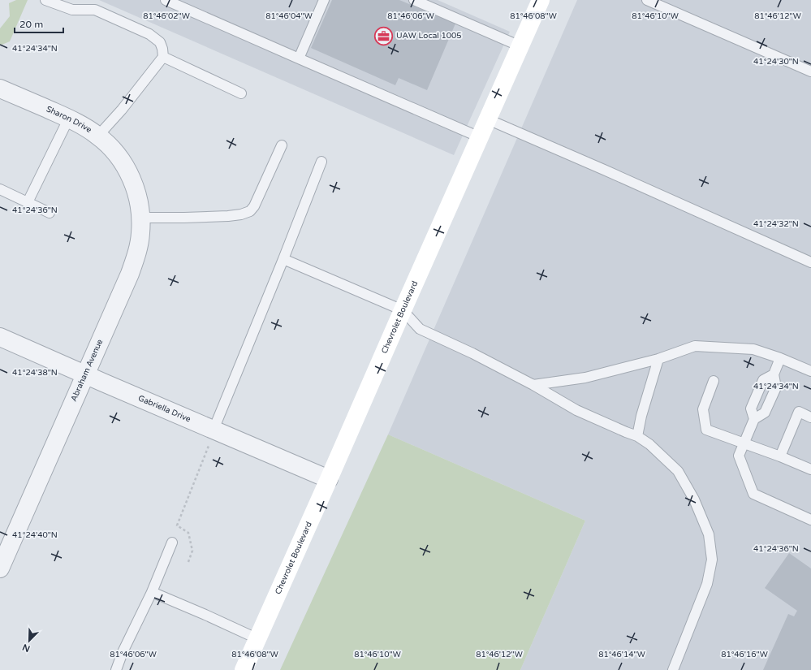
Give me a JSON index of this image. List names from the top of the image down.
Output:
{
  "streets": {
    "main road": ["Chevrolet Boulevard"],
    "street": ["Sharon Drive", "Abraham Avenue", "Gabriella Drive"]
  },
  "crossings": [
    ["Sharon Drive", "Abraham Avenue"],
    ["Chevrolet Boulevard", "Gabriella Drive"],
    ["Abraham Avenue", "Gabriella Drive"]
  ],
  "places": {
    "office": ["UAW Local 1005"]
  },
  "scale_bar": "20 m",
  "north": "bottom left",
  "coordinates": [
    "81°46'04\"W",
    "81°46'06\"W",
    "81°46'10\"W",
    "81°46'02\"W",
    "81°46'08\"W",
    "81°46'12\"W",
    "41°24'34\"N",
    "41°24'30\"N",
    "41°24'36\"N",
    "41°24'32\"N",
    "41°24'38\"N",
    "41°24'40\"N",
    "81°46'14\"W",
    "81°46'16\"W"
  ]
}
